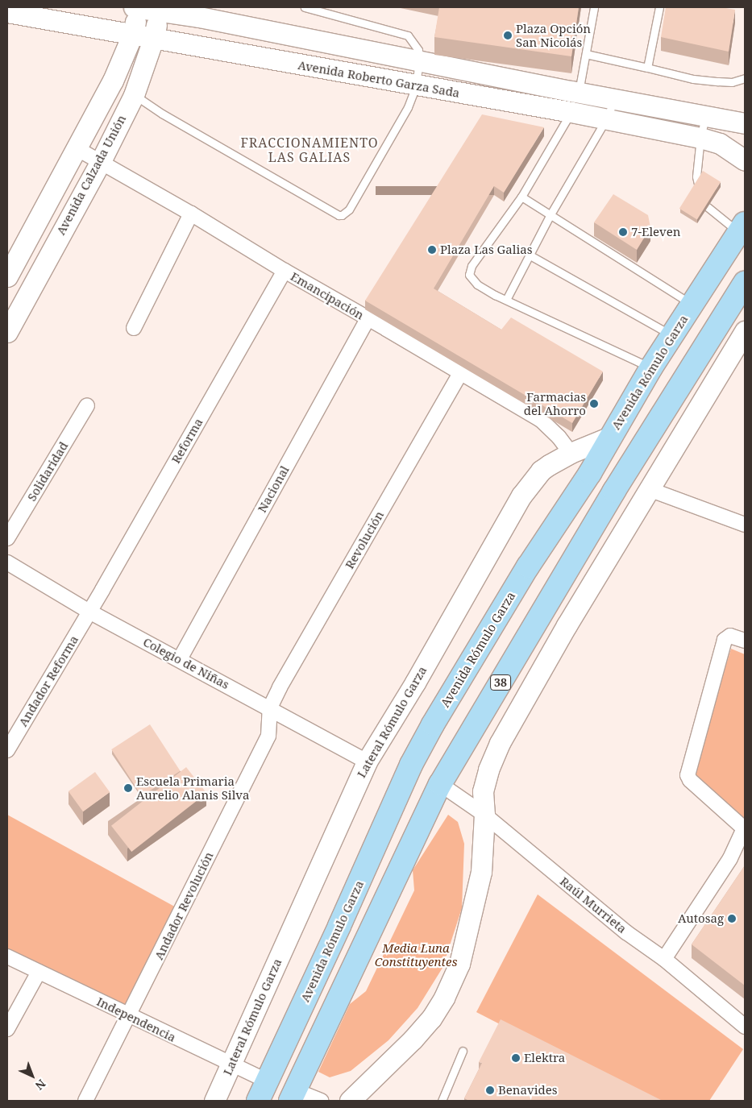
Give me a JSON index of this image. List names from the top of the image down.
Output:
{
  "streets": {
    "main road": ["Avenida Rómulo Garza", "38"],
    "street": [
      "Avenida Roberto Garza Sada",
      "Avenida Calzada Unión",
      "Emancipación",
      "Reforma",
      "Solidaridad",
      "Nacional",
      "Revolución",
      "Colegio de Niñas",
      "Andador Reforma",
      "Lateral Rómulo Garza",
      "Raúl Murrieta",
      "Andador Revolución",
      "Independencia"
    ]
  },
  "crossings": [
    ["Avenida Roberto Garza Sada", "Avenida Calzada Unión"],
    ["Avenida Calzada Unión", "Emancipación"],
    ["Emancipación", "Reforma"],
    ["Emancipación", "Nacional"],
    ["Emancipación", "Revolución"],
    ["Emancipación", "Lateral Rómulo Garza"],
    ["Avenida Rómulo Garza", "Lateral Rómulo Garza"],
    ["Avenida Rómulo Garza", "Independencia"],
    ["Reforma", "Colegio de Niñas"],
    ["Reforma", "Andador Reforma"],
    ["Nacional", "Colegio de Niñas"],
    ["Revolución", "Colegio de Niñas"],
    ["Revolución", "Andador Revolución"],
    ["Colegio de Niñas", "Andador Reforma"],
    ["Colegio de Niñas", "Lateral Rómulo Garza"],
    ["Colegio de Niñas", "Andador Revolución"],
    ["38", "Raúl Murrieta"],
    ["Lateral Rómulo Garza", "Independencia"],
    ["Andador Revolución", "Independencia"]
  ],
  "districts": ["FRACCIONAMIENTO LAS GALIAS"],
  "parks": ["Media Luna Constituyentes"],
  "places": [
    "Plaza Opción San Nicolás",
    "7-Eleven",
    "Plaza Las Galias",
    "Farmacias del Ahorro",
    "Escuela Primaria Aurelio Alanis Silva",
    "Autosag",
    "Elektra",
    "Benavides"
  ],
  "north": "bottom right"
}
